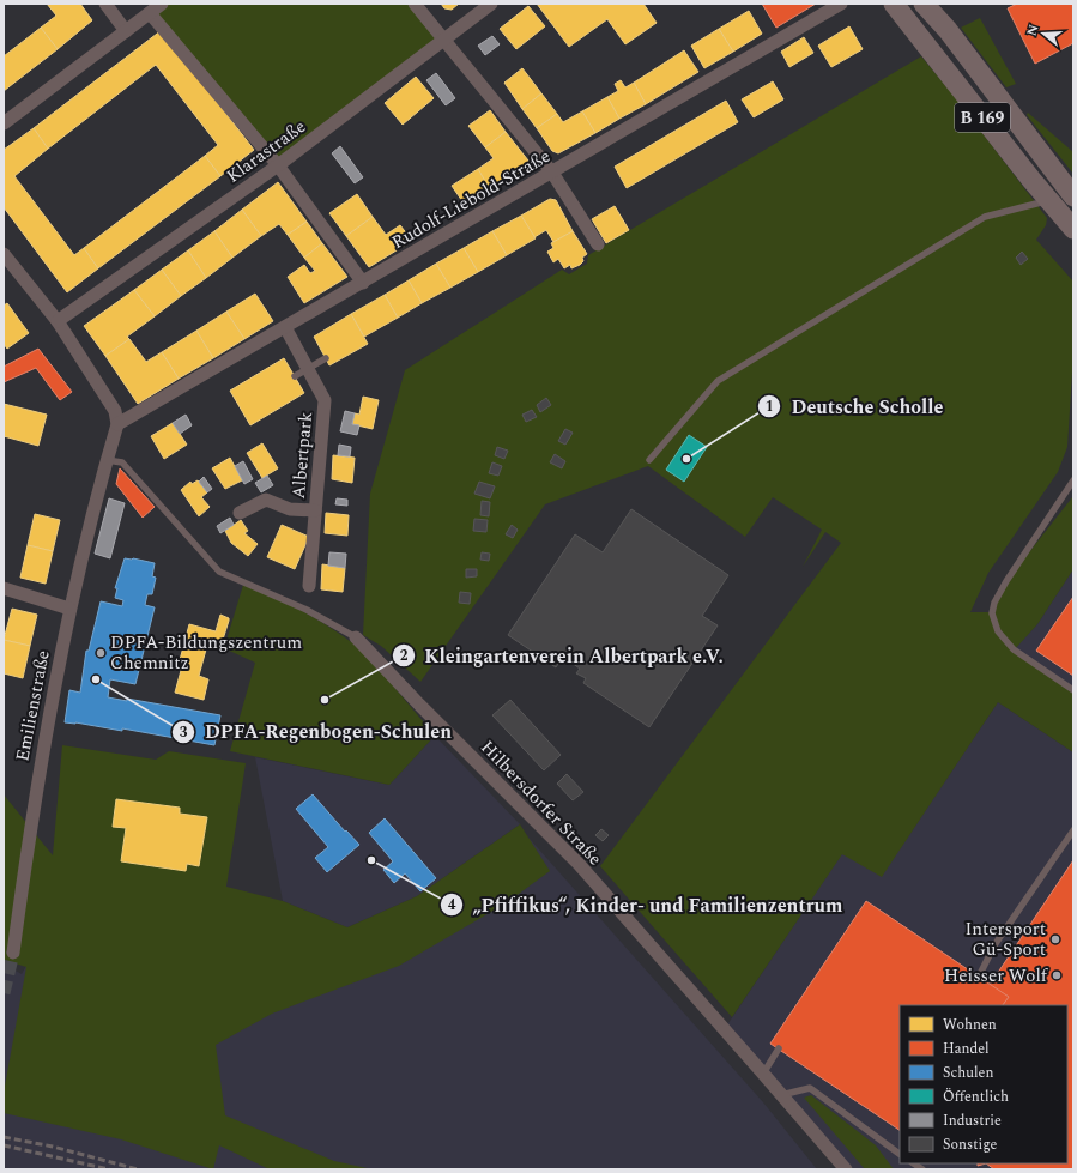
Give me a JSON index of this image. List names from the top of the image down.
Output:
{
  "streets": {
    "main road": ["B 169"],
    "street": [
      "Klarastraße",
      "Rudolf-Liebold-Straße",
      "Albertpark",
      "Emilienstraße",
      "Hilbersdorfer Straße"
    ]
  },
  "crossings": [
    ["Rudolf-Liebold-Straße", "Albertpark"],
    ["Rudolf-Liebold-Straße", "Emilienstraße"],
    ["Emilienstraße", "Hilbersdorfer Straße"]
  ],
  "places": [
    "Deutsche Scholle",
    "DPFA-Bildungszentrum Chemnitz",
    "DPFA-Regenbogen-Schulen",
    "Kleingartenverein Albertpark e.V.",
    "„Pfiffikus“, Kinder- und Familienzentrum",
    "Intersport Gü-Sport",
    "Heisser Wolf"
  ],
  "legend": [
    "Wohnen",
    "Handel",
    "Schulen",
    "Öffentlich",
    "Industrie",
    "Sonstige"
  ],
  "north": "left"
}
